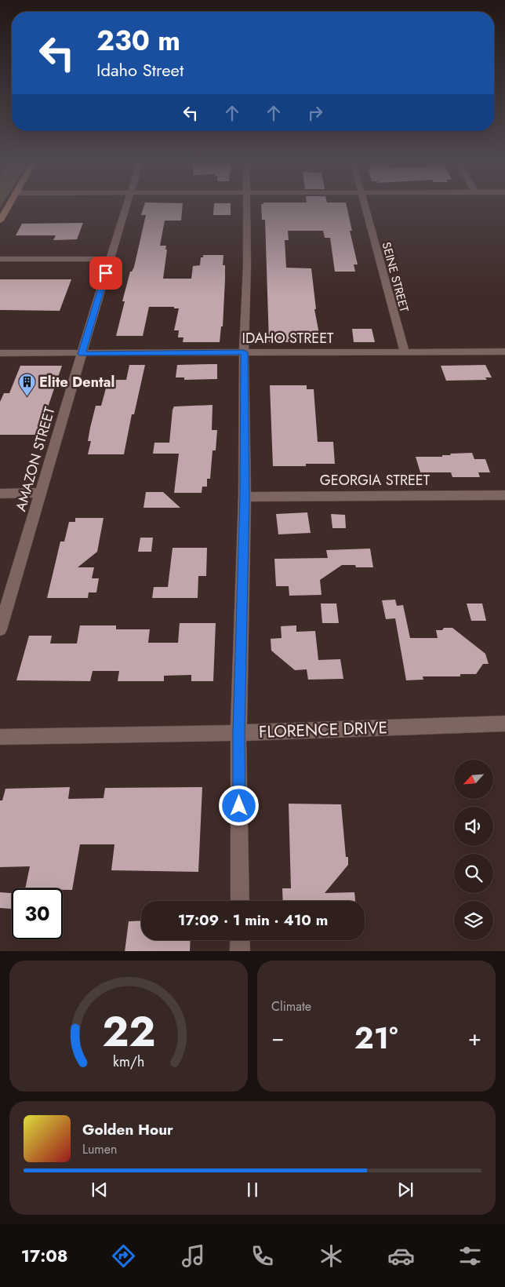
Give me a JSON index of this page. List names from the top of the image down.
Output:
{
  "streets": {
    "street": [
      "SEINE STREET",
      "IDAHO STREET",
      "AMAZON STREET",
      "GEORGIA STREET",
      "FLORENCE DRIVE"
    ]
  },
  "crossings": [
    ["SEINE STREET", "IDAHO STREET"],
    ["IDAHO STREET", "AMAZON STREET"]
  ],
  "places": {
    "building": ["Elite Dental"]
  },
  "north": "bottom left",
  "page": {
    "turn": ["230 m", "Idaho Street"],
    "limit": "30",
    "trip": "17:09 · 1 min · 410 m",
    "tile": "Climate",
    "heat": ["−", "21°", "+"],
    "song": ["Golden Hour", "Lumen"],
    "tabs": "17:08",
    "gauge": ["22", "km/h"]
  }
}
